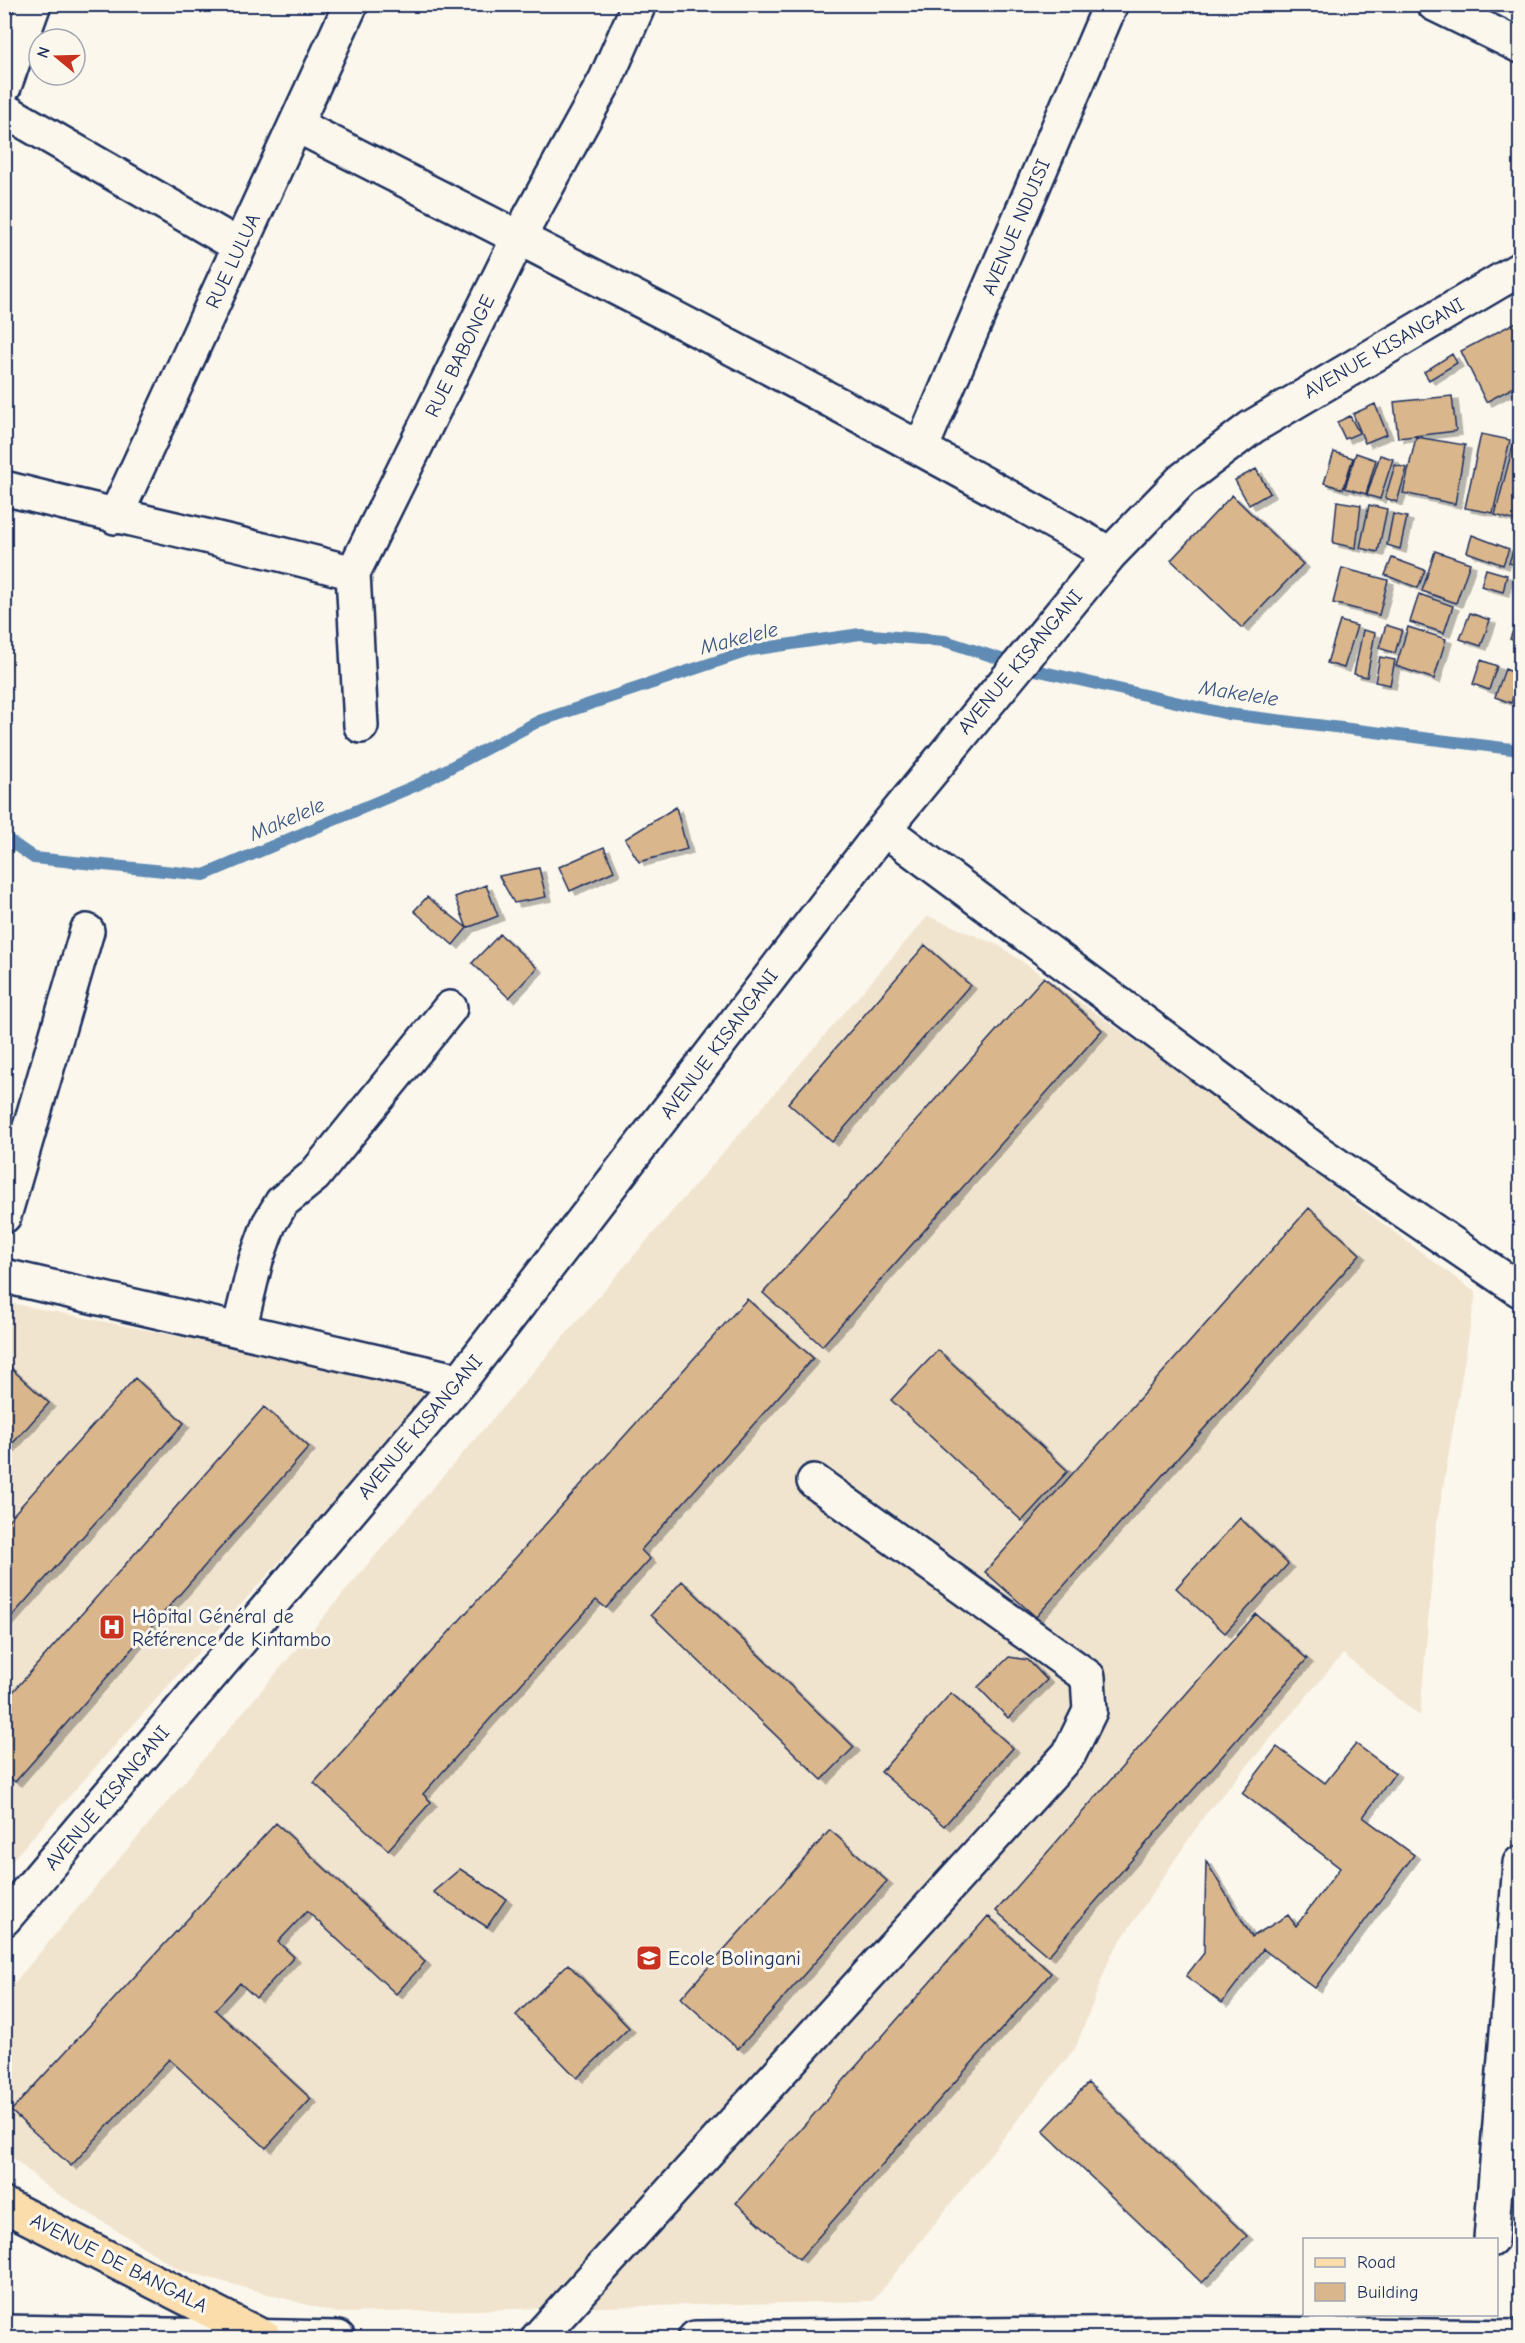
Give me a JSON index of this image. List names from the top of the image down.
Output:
{
  "streets": {
    "main road": ["AVENUE DE BANGALA"],
    "street": [
      "AVENUE NDUISI",
      "RUE LULUA",
      "AVENUE KISANGANI",
      "RUE BABONGE"
    ]
  },
  "water": ["Makelele"],
  "places": {
    "hospital": ["Hôpital Général de Référence de Kintambo"],
    "school or university": ["Ecole Bolingani"]
  },
  "legend": ["Road", "Building"],
  "north": "left"
}
